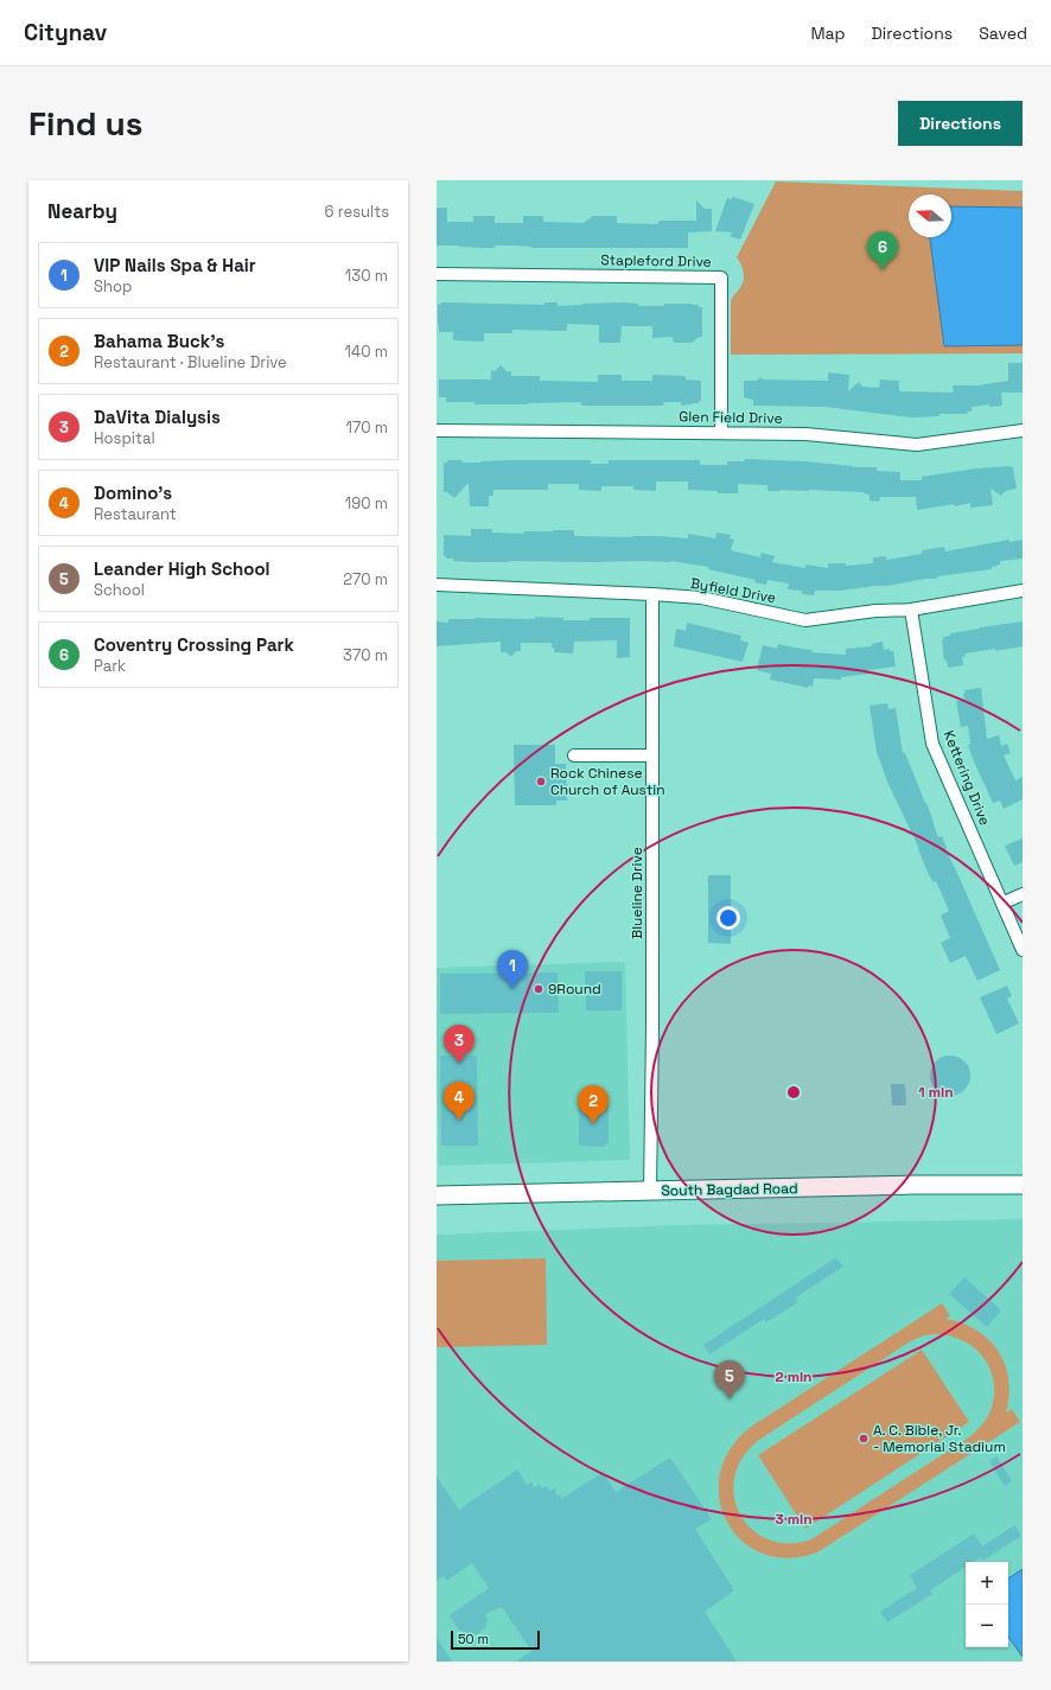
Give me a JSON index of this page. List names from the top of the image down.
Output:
{
  "streets": {
    "main road": ["South Bagdad Road"],
    "street": [
      "Stapleford Drive",
      "Glen Field Drive",
      "Byfield Drive",
      "Kettering Drive",
      "Blueline Drive"
    ]
  },
  "crossings": [
    ["Stapleford Drive", "Glen Field Drive"],
    ["Byfield Drive", "Kettering Drive"],
    ["Byfield Drive", "Blueline Drive"],
    ["Blueline Drive", "South Bagdad Road"]
  ],
  "places": ["Rock Chinese Church of Austin", "9Round", "A. C. Bible, Jr. - Memorial Stadium"],
  "scale_bar": "50 m",
  "north": "left",
  "page": {
    "header": "Citynav",
    "nav": ["Map", "Directions", "Saved"],
    "buttons": "Directions",
    "title": "Find us",
    "heading": ["Nearby", "6 results"],
    "pins": [
      "6",
      "1",
      "3",
      "4",
      "2",
      "5"
    ],
    "list": [
      {
        "mark": "1",
        "name": "VIP Nails Spa & Hair",
        "note": "Shop",
        "value": "130 m"
      },
      {
        "mark": "2",
        "name": "Bahama Buck's",
        "note": "Restaurant · Blueline Drive",
        "value": "140 m"
      },
      {
        "mark": "3",
        "name": "DaVita Dialysis",
        "note": "Hospital",
        "value": "170 m"
      },
      {
        "mark": "4",
        "name": "Domino's",
        "note": "Restaurant",
        "value": "190 m"
      },
      {
        "mark": "5",
        "name": "Leander High School",
        "note": "School",
        "value": "270 m"
      },
      {
        "mark": "6",
        "name": "Coventry Crossing Park",
        "note": "Park",
        "value": "370 m"
      }
    ],
    "map_buttons": ["+", "−"],
    "scale": "50 m"
  },
  "rings": ["1 min", "2 min", "3 min"]
}
